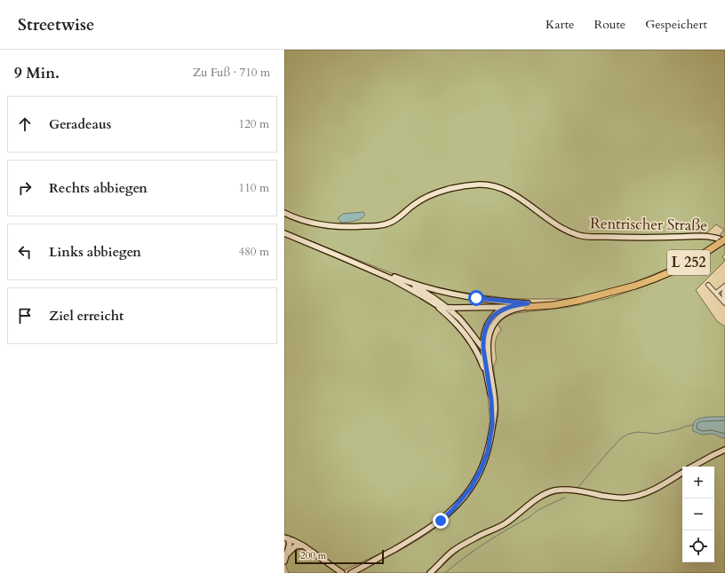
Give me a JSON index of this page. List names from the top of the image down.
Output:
{
  "streets": {
    "highway": ["L 252"],
    "main road": ["Rentrischer Straße"]
  },
  "crossings": [
    ["Rentrischer Straße", "L 252"]
  ],
  "scale_bar": "200 m",
  "page": {
    "header": "Streetwise",
    "nav": ["Karte", "Route", "Gespeichert"],
    "heading": ["9 Min.", "Zu Fuß · 710 m"],
    "list": [
      ["Geradeaus", "120 m"],
      ["Rechts abbiegen", "110 m"],
      ["Links abbiegen", "480 m"],
      "Ziel erreicht"
    ],
    "map_buttons": ["+", "−"],
    "scale": "200 m"
  }
}
